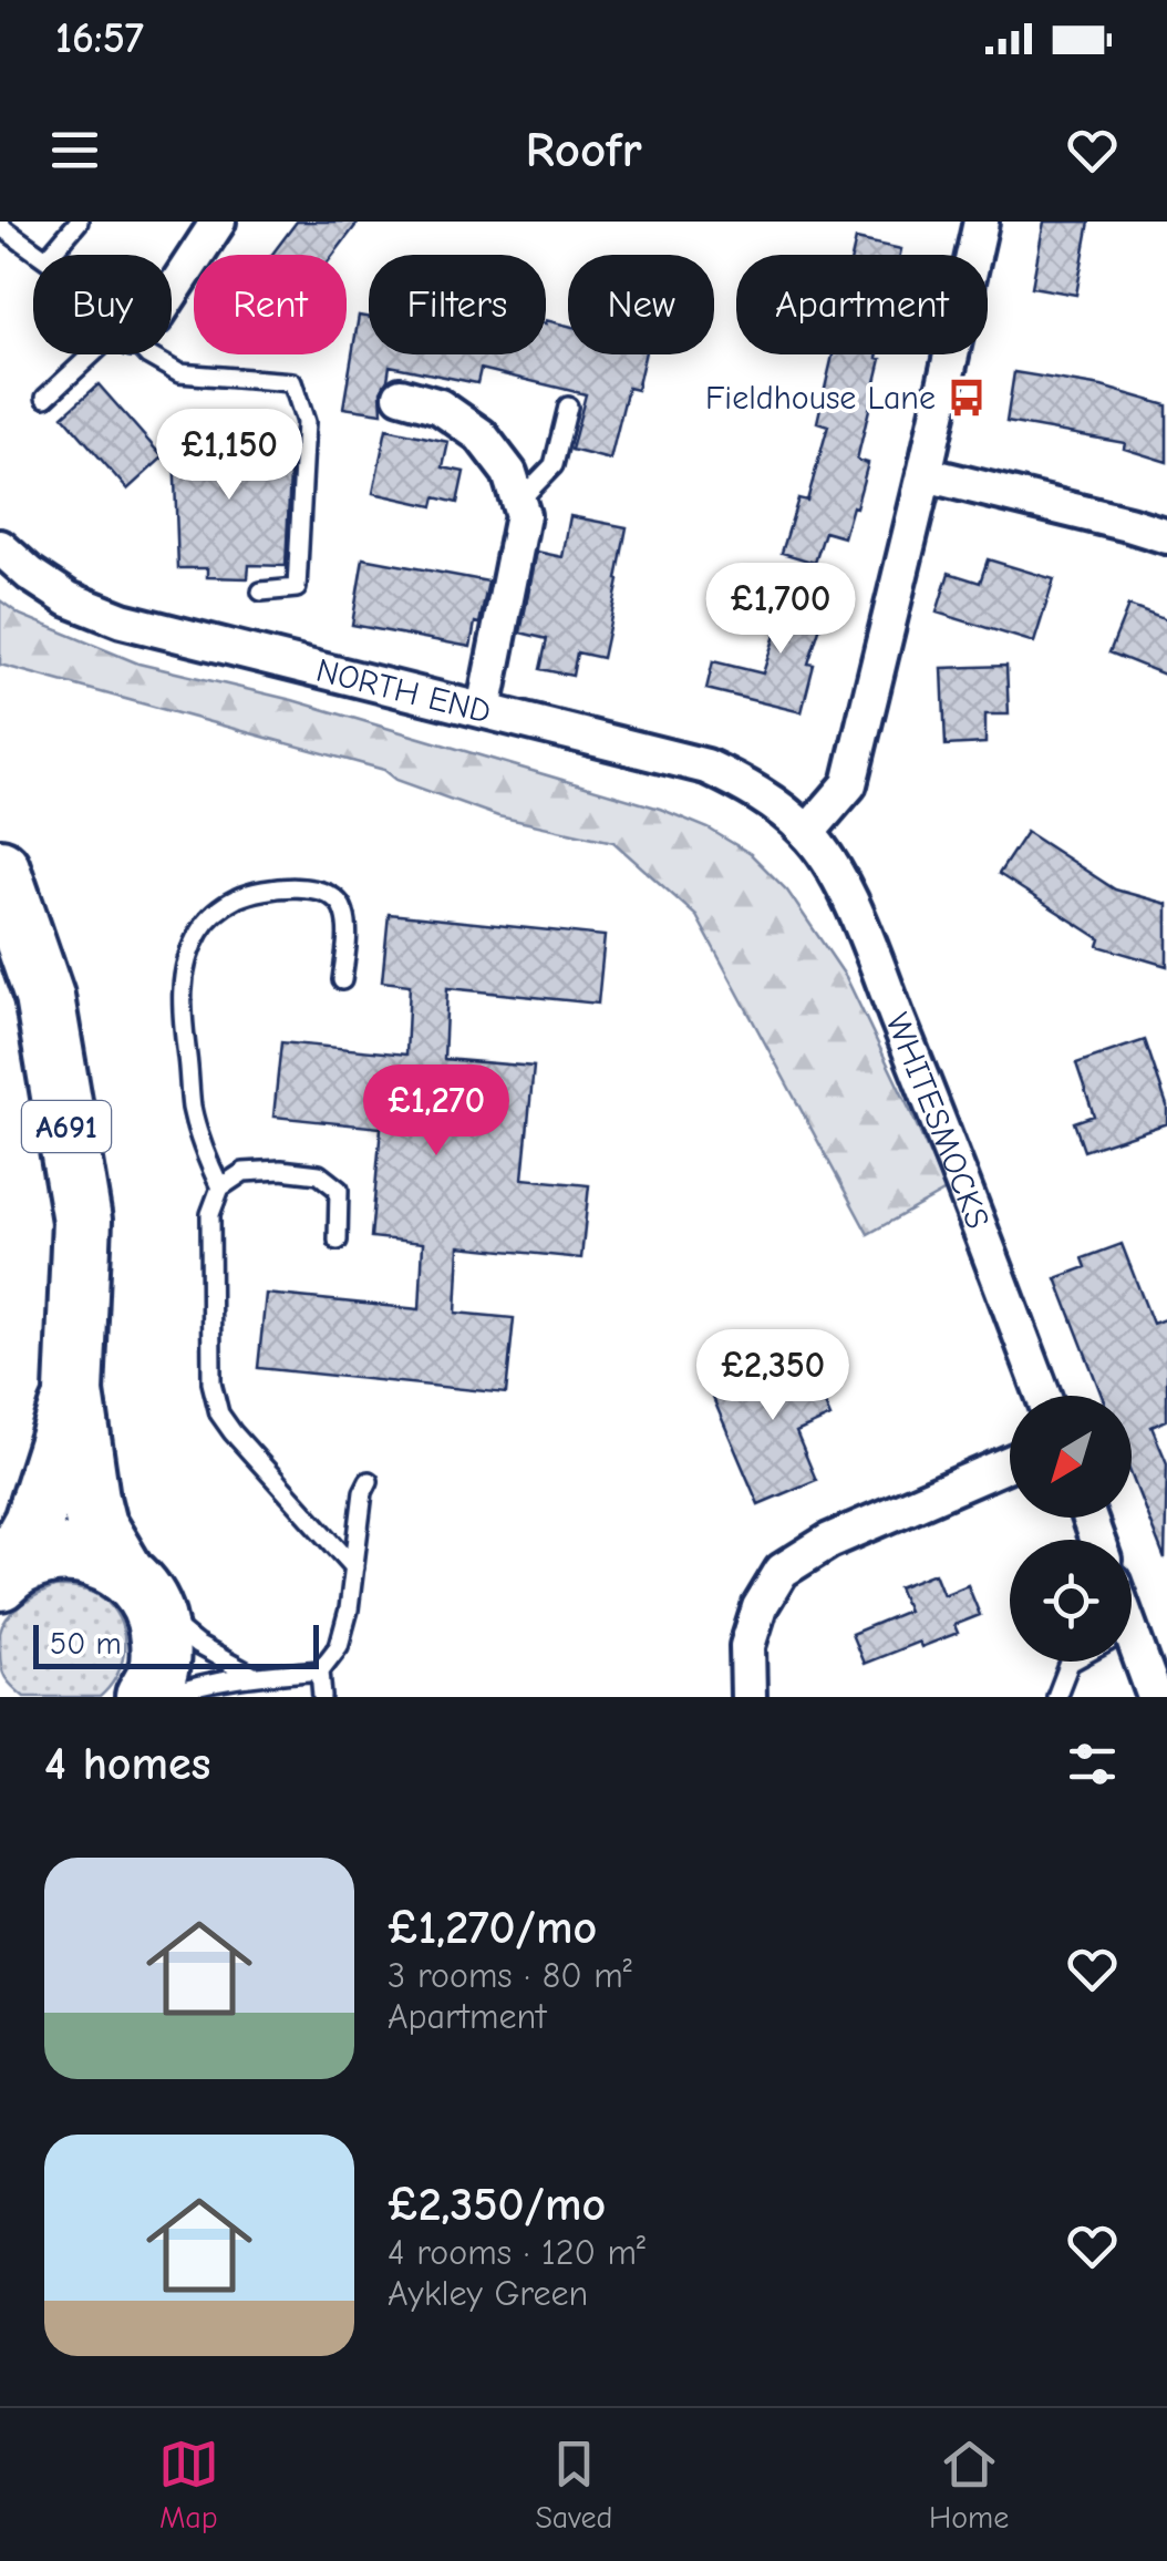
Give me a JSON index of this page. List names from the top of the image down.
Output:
{
  "streets": {
    "highway": ["A691"],
    "street": ["NORTH END", "WHITESMOCKS"]
  },
  "crossings": [
    ["NORTH END", "WHITESMOCKS"]
  ],
  "places": {
    "bus stop": ["Fieldhouse Lane"]
  },
  "scale_bar": "50 m",
  "north": "bottom left",
  "page": {
    "status": "16:57",
    "header": "Roofr",
    "chip": [
      "Buy",
      "Rent",
      "Filters",
      "New",
      "Apartment"
    ],
    "price": [
      "£1,150",
      "£1,700",
      "£1,270",
      "£2,350"
    ],
    "scale": "50 m",
    "heading": "4 homes",
    "list": [
      {
        "name": "£1,270/mo",
        "note": "3 rooms · 80 m² · Apartment"
      },
      {
        "name": "£2,350/mo",
        "note": "4 rooms · 120 m² · Aykley Green"
      }
    ],
    "tabs": ["Map", "Saved", "Home"]
  }
}
